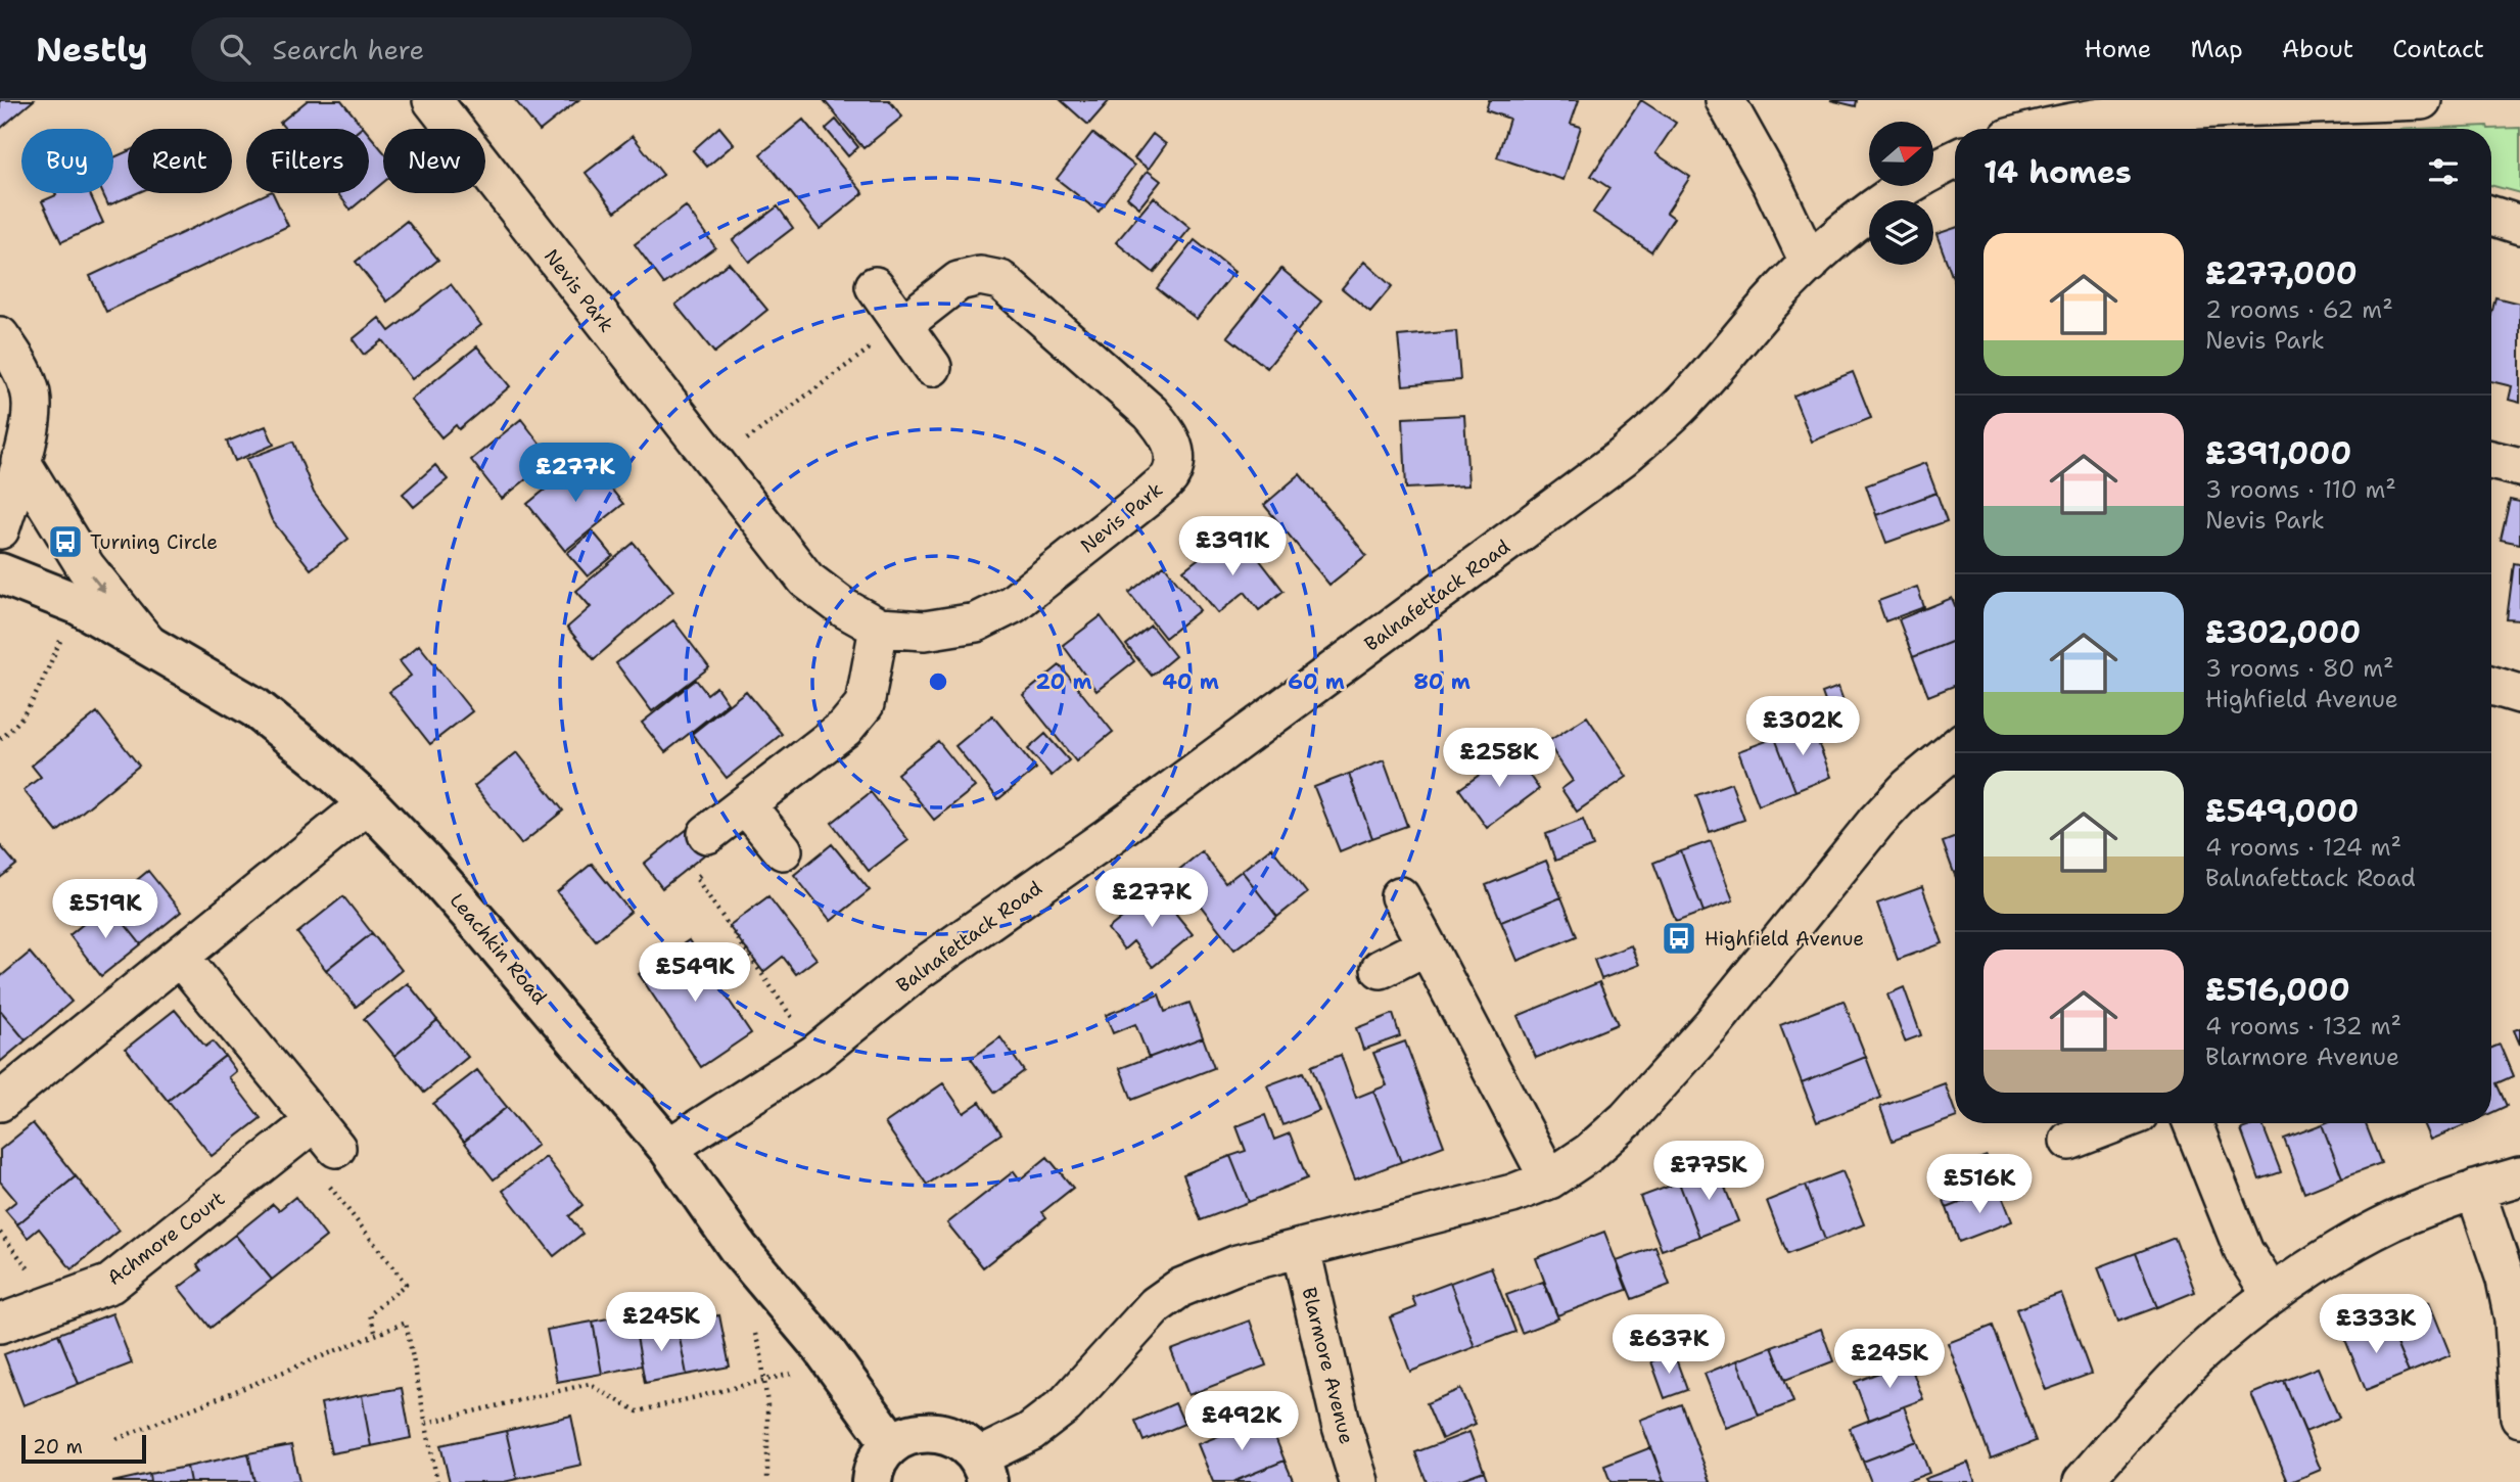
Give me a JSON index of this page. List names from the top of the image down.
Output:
{
  "streets": {
    "street": [
      "Nevis Park",
      "Balnafettack Road",
      "Leachkin Road",
      "Achmore Court",
      "Blarmore Avenue"
    ]
  },
  "crossings": [
    ["Balnafettack Road", "Leachkin Road"]
  ],
  "places": {
    "bus stop": ["Turning Circle", "Highfield Avenue"]
  },
  "scale_bar": "20 m",
  "north": "right",
  "page": {
    "header": "Nestly",
    "search": "Search here",
    "nav": [
      "Home",
      "Map",
      "About",
      "Contact"
    ],
    "chip": [
      "Buy",
      "Rent",
      "Filters",
      "New"
    ],
    "heading": "14 homes",
    "list": [
      {
        "name": "£277,000",
        "note": "2 rooms · 62 m² · Nevis Park"
      },
      {
        "name": "£391,000",
        "note": "3 rooms · 110 m² · Nevis Park"
      },
      {
        "name": "£302,000",
        "note": "3 rooms · 80 m² · Highfield Avenue"
      },
      {
        "name": "£549,000",
        "note": "4 rooms · 124 m² · Balnafettack Road"
      },
      {
        "name": "£516,000",
        "note": "4 rooms · 132 m² · Blarmore Avenue"
      }
    ],
    "price": [
      "£277K",
      "£391K",
      "£302K",
      "£258K",
      "£277K",
      "£519K",
      "£549K",
      "£775K",
      "£516K",
      "£245K",
      "£333K",
      "£637K",
      "£245K",
      "£492K"
    ],
    "scale": "20 m"
  },
  "rings": [
    "20 m",
    "40 m",
    "60 m",
    "80 m"
  ]
}
